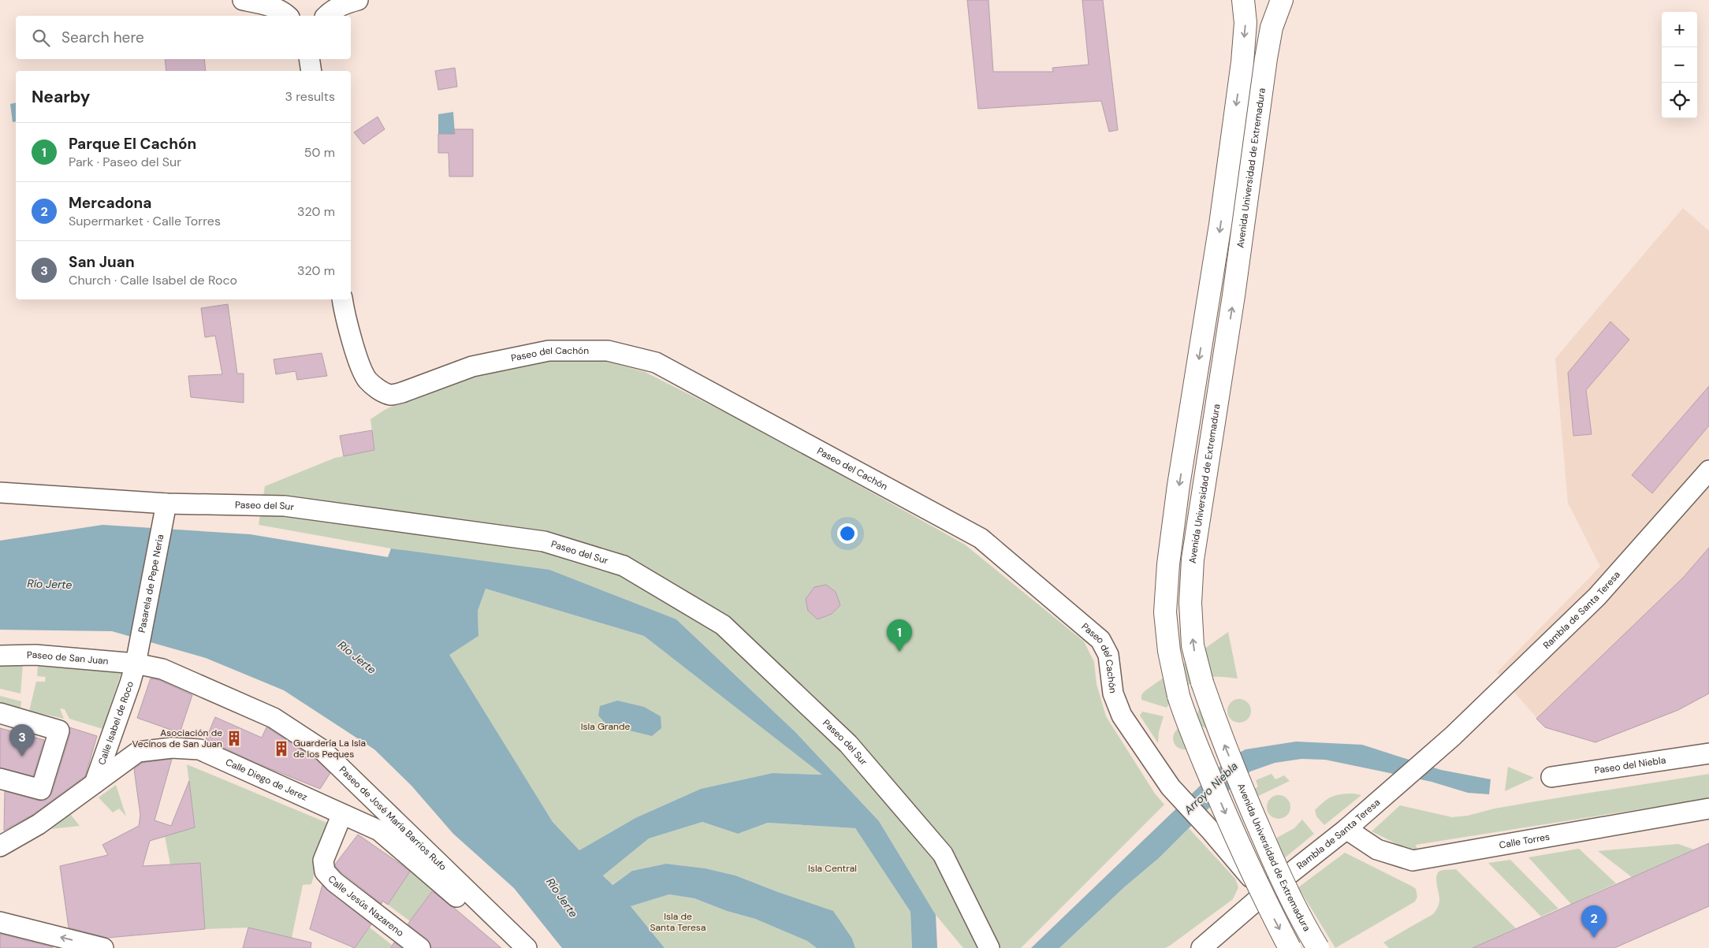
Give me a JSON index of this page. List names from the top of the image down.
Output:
{
  "streets": {
    "main road": ["Avenida Universidad de Extremadura"],
    "street": [
      "Paseo del Cachón",
      "Paseo del Sur",
      "Pasarela de Pepe Neria",
      "Rambla de Santa Teresa",
      "Paseo de San Juan",
      "Calle Isabel de Roco",
      "Paseo del Niebla",
      "Calle Diego de Jerez",
      "Paseo de José María Barrios Rufo",
      "Calle Torres",
      "Calle Jesús Nazareno"
    ]
  },
  "crossings": [
    ["Paseo del Cachón", "Rambla de Santa Teresa"],
    ["Paseo del Sur", "Pasarela de Pepe Neria"],
    ["Pasarela de Pepe Neria", "Paseo de San Juan"],
    ["Pasarela de Pepe Neria", "Calle Isabel de Roco"],
    ["Pasarela de Pepe Neria", "Paseo de José María Barrios Rufo"],
    ["Rambla de Santa Teresa", "Calle Torres"],
    ["Paseo de San Juan", "Calle Isabel de Roco"],
    ["Paseo de San Juan", "Paseo de José María Barrios Rufo"],
    ["Calle Isabel de Roco", "Calle Diego de Jerez"],
    ["Calle Isabel de Roco", "Paseo de José María Barrios Rufo"],
    ["Calle Diego de Jerez", "Calle Jesús Nazareno"]
  ],
  "water": ["Río Jerte", "Arroyo Niebla"],
  "parks": ["Isla Grande", "Isla Central", "Isla de Santa Teresa"],
  "places": {
    "building": ["Asociación de Vecinos de San Juan", "Guardería La Isla de los Peques"]
  },
  "page": {
    "map_buttons": ["+", "−"],
    "search": "Search here",
    "heading": ["Nearby", "3 results"],
    "list": [
      {
        "mark": "1",
        "name": "Parque El Cachón",
        "note": "Park · Paseo del Sur",
        "value": "50 m"
      },
      {
        "mark": "2",
        "name": "Mercadona",
        "note": "Supermarket · Calle Torres",
        "value": "320 m"
      },
      {
        "mark": "3",
        "name": "San Juan",
        "note": "Church · Calle Isabel de Roco",
        "value": "320 m"
      }
    ],
    "pins": ["1", "3", "2"]
  }
}
